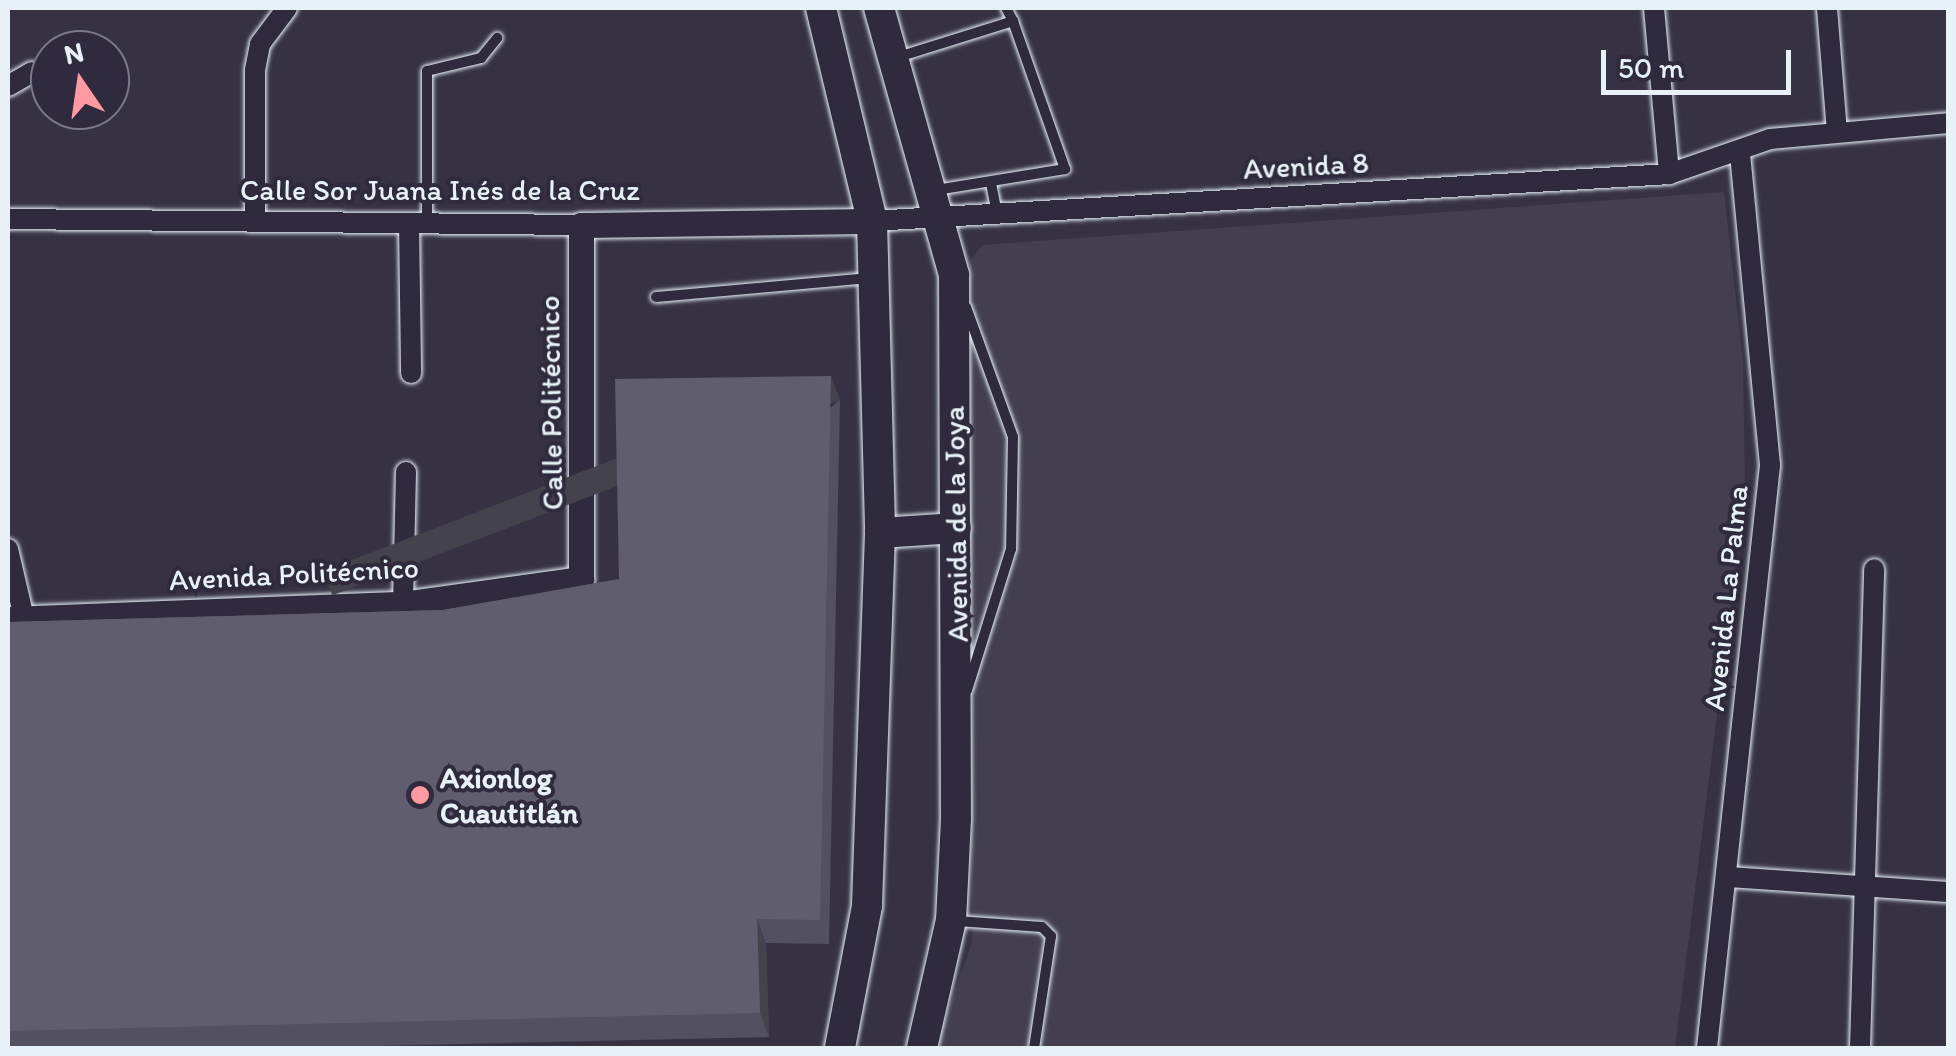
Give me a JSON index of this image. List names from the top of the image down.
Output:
{
  "streets": {
    "main road": ["Avenida de la Joya"],
    "street": [
      "Avenida 8",
      "Calle Sor Juana Inés de la Cruz",
      "Calle Politécnico",
      "Avenida Politécnico",
      "Avenida La Palma"
    ]
  },
  "crossings": [
    ["Avenida 8", "Calle Sor Juana Inés de la Cruz"],
    ["Avenida 8", "Avenida de la Joya"],
    ["Avenida 8", "Avenida La Palma"],
    ["Calle Sor Juana Inés de la Cruz", "Calle Politécnico"],
    ["Calle Politécnico", "Avenida Politécnico"]
  ],
  "places": ["Axionlog Cuautitlán"],
  "scale_bar": "50 m",
  "north": "top"
}
